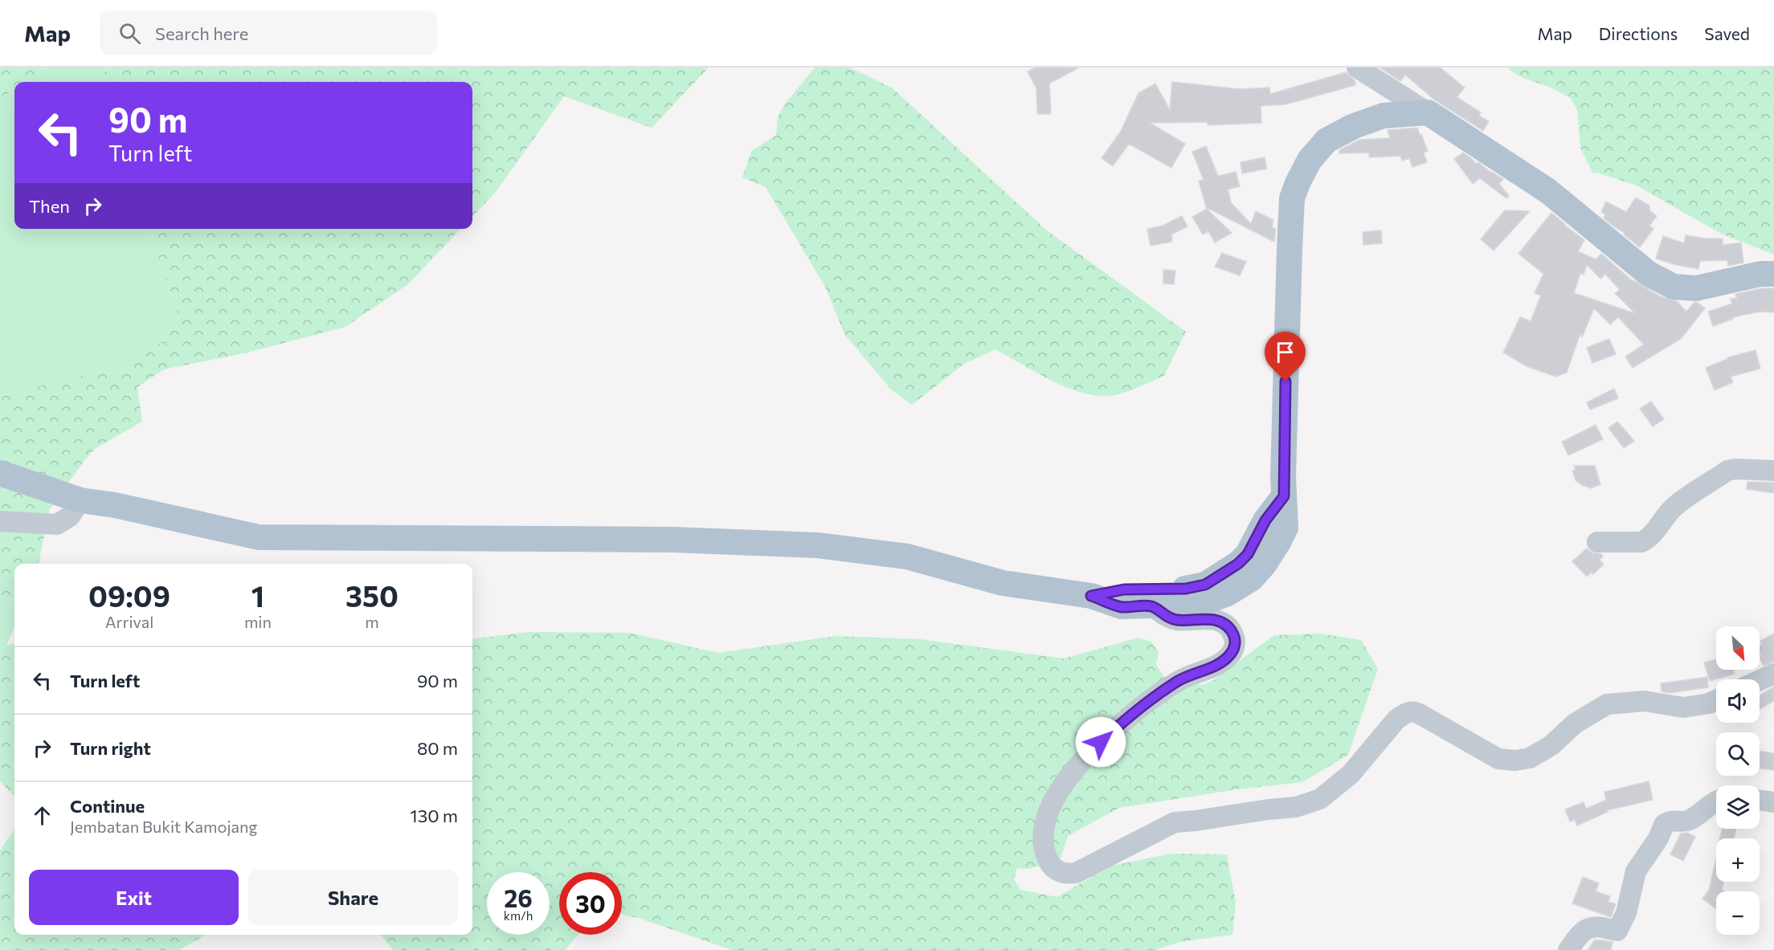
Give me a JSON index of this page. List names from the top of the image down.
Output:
{
  "north": "bottom right",
  "page": {
    "header": "Map",
    "search": "Search here",
    "nav": ["Map", "Directions", "Saved"],
    "turn": ["90 m", "Turn left"],
    "then": "Then",
    "eta": [
      "09:09",
      "Arrival",
      "1",
      "min",
      "350",
      "m"
    ],
    "map_buttons": ["+", "−"],
    "list": [
      {
        "name": "Turn left",
        "value": "90 m"
      },
      {
        "name": "Turn right",
        "value": "80 m"
      },
      {
        "name": "Continue",
        "note": "Jembatan Bukit Kamojang",
        "value": "130 m"
      }
    ],
    "buttons": ["Exit", "Share"],
    "speed": "26 km/h",
    "limit": "30"
  }
}
